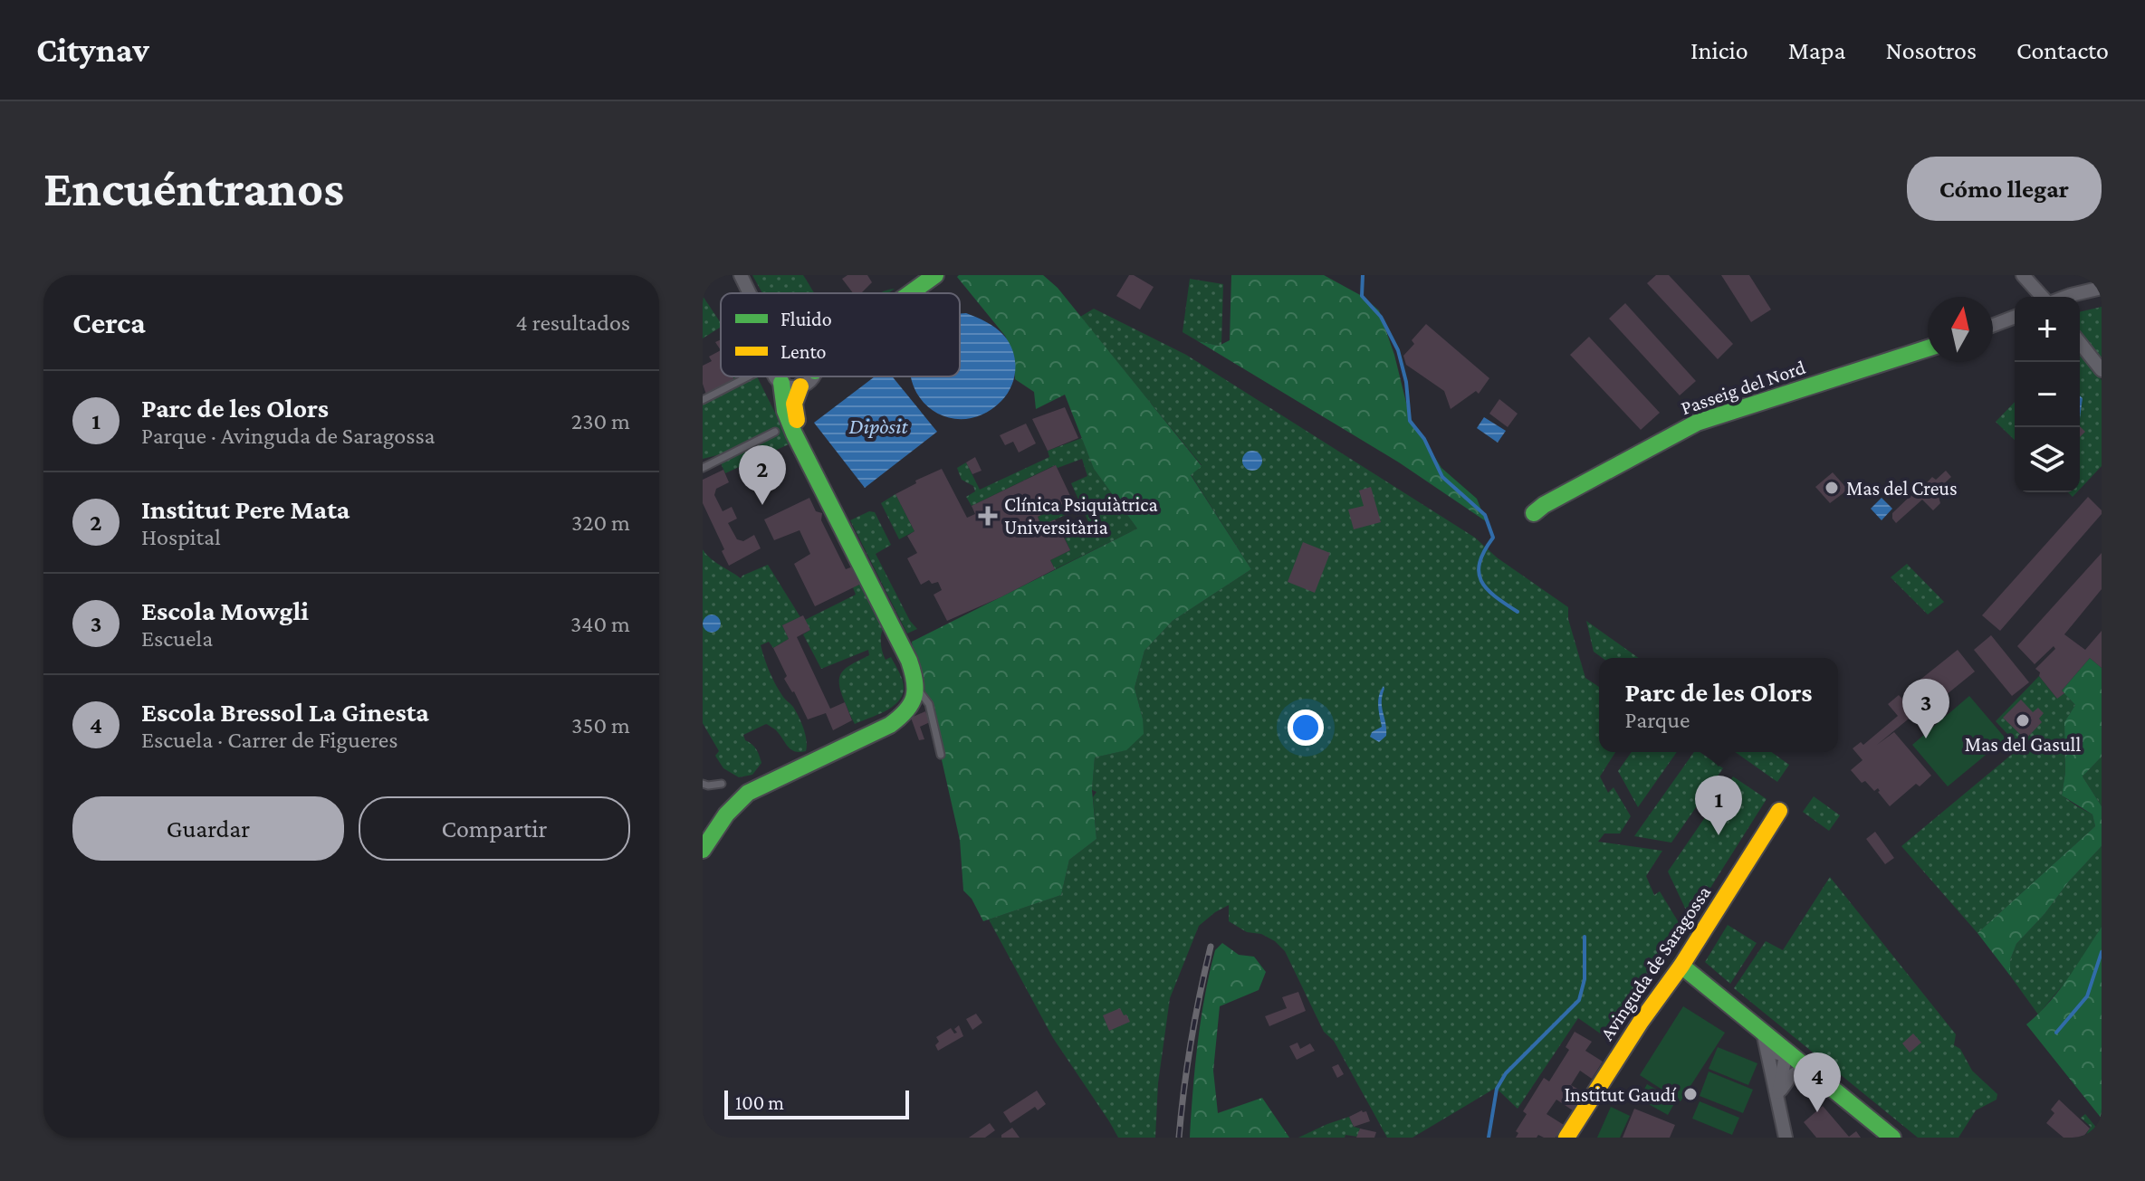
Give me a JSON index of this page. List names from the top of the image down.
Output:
{
  "streets": {
    "street": ["Passeig del Nord", "Avinguda de Saragossa"]
  },
  "water": ["Dipòsit"],
  "places": {
    "other": ["Mas del Creus", "Mas del Gasull", "Institut Gaudí"],
    "health": ["Clínica Psiquiàtrica Universitària"]
  },
  "legend": ["Fluido", "Lento"],
  "scale_bar": "100 m",
  "north": "top",
  "page": {
    "header": "Citynav",
    "nav": [
      "Inicio",
      "Mapa",
      "Nosotros",
      "Contacto"
    ],
    "buttons": [
      "Cómo llegar",
      ["Guardar", "Compartir"]
    ],
    "title": "Encuéntranos",
    "heading": ["Cerca", "4 resultados"],
    "map_buttons": ["+", "−"],
    "list": [
      {
        "mark": "1",
        "name": "Parc de les Olors",
        "note": "Parque · Avinguda de Saragossa",
        "value": "230 m"
      },
      {
        "mark": "2",
        "name": "Institut Pere Mata",
        "note": "Hospital",
        "value": "320 m"
      },
      {
        "mark": "3",
        "name": "Escola Mowgli",
        "note": "Escuela",
        "value": "340 m"
      },
      {
        "mark": "4",
        "name": "Escola Bressol La Ginesta",
        "note": "Escuela · Carrer de Figueres",
        "value": "350 m"
      }
    ],
    "pins": [
      "2",
      "3",
      "1",
      "4"
    ],
    "popup": ["Parc de les Olors", "Parque"],
    "scale": "100 m"
  }
}
